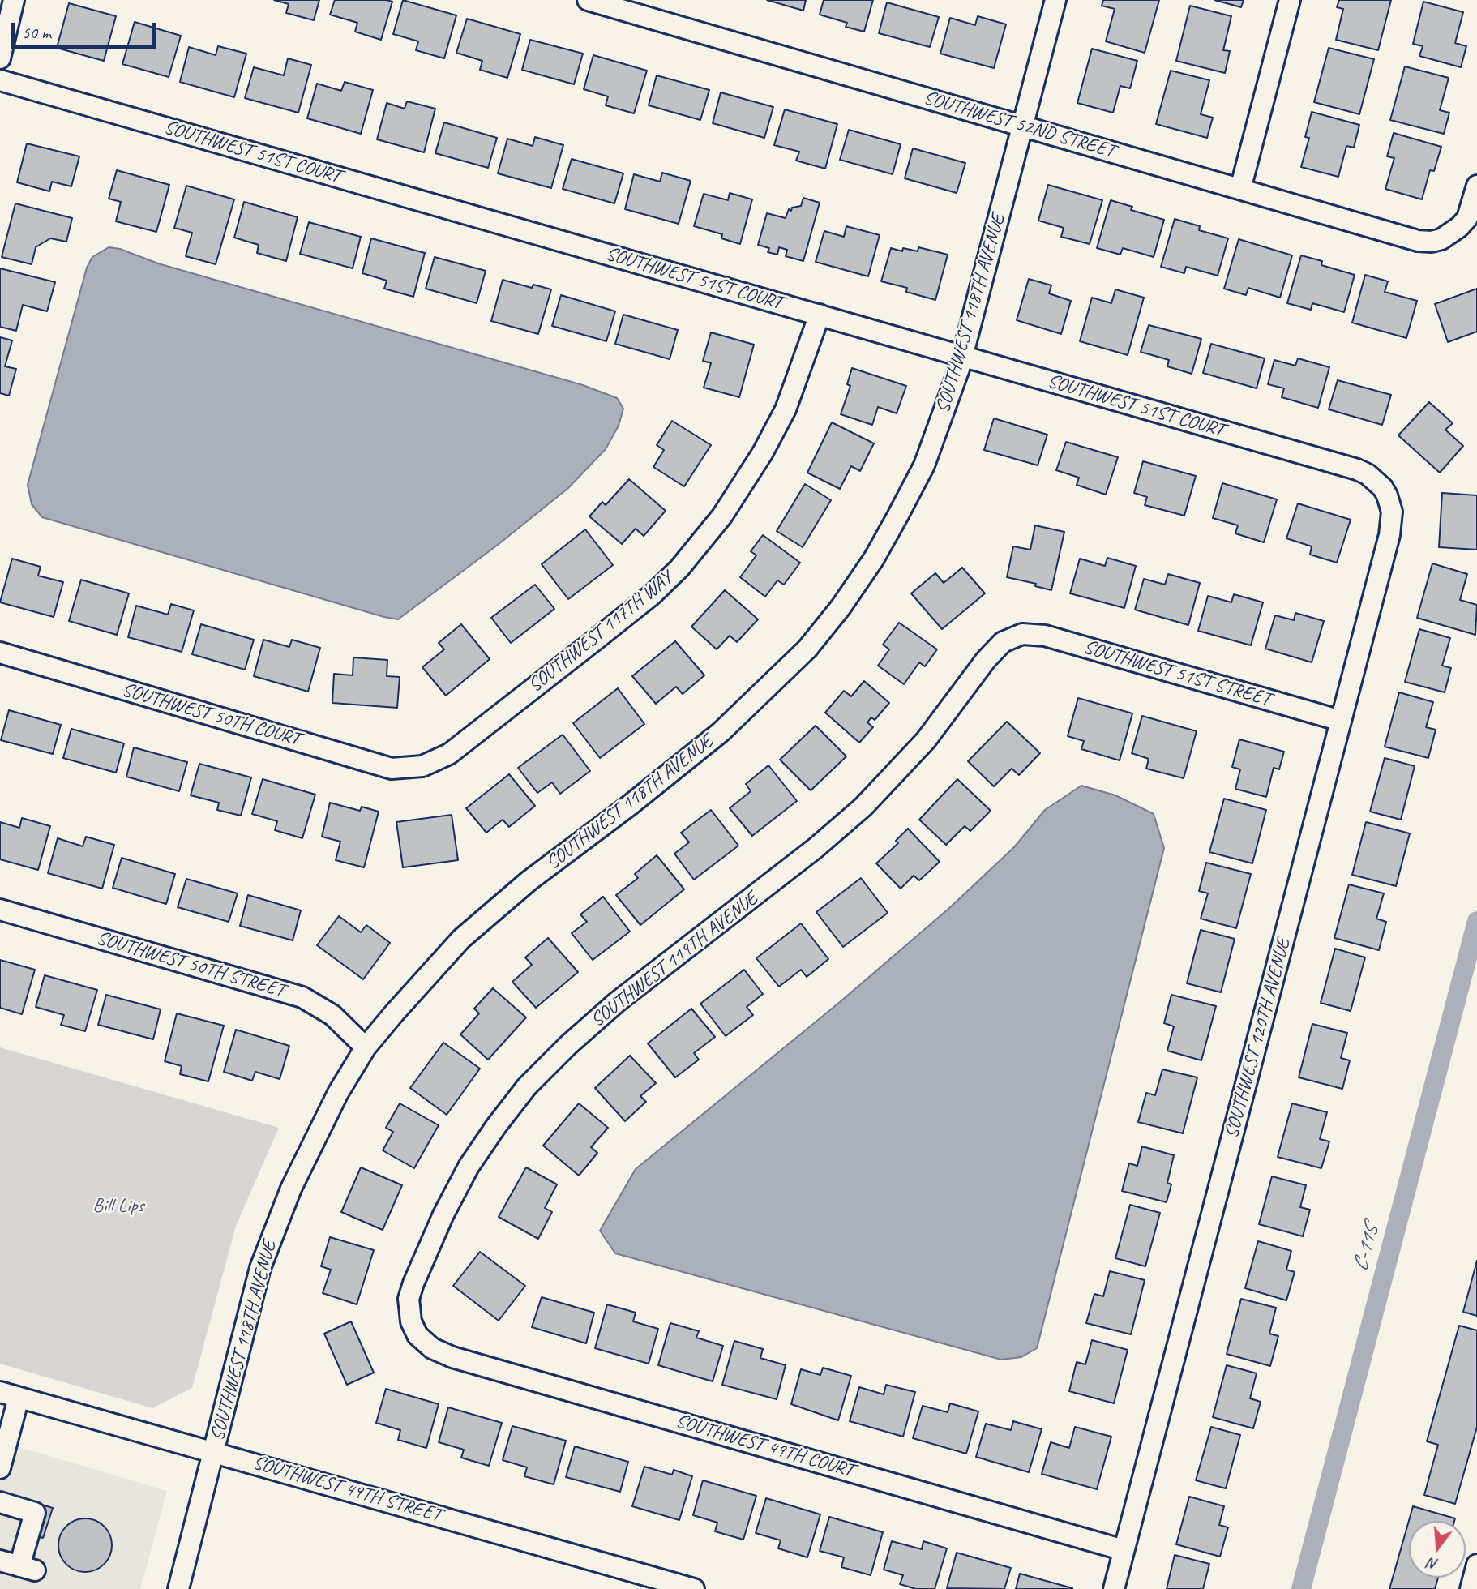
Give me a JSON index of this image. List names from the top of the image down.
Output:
{
  "streets": {
    "street": [
      "SOUTHWEST 52ND STREET",
      "SOUTHWEST 51ST COURT",
      "SOUTHWEST 118TH AVENUE",
      "SOUTHWEST 117TH WAY",
      "SOUTHWEST 51ST STREET",
      "SOUTHWEST 50TH COURT",
      "SOUTHWEST 119TH AVENUE",
      "SOUTHWEST 50TH STREET",
      "SOUTHWEST 120TH AVENUE",
      "SOUTHWEST 49TH COURT",
      "SOUTHWEST 49TH STREET"
    ]
  },
  "crossings": [
    ["SOUTHWEST 52ND STREET", "SOUTHWEST 118TH AVENUE"],
    ["SOUTHWEST 51ST COURT", "SOUTHWEST 118TH AVENUE"],
    ["SOUTHWEST 51ST COURT", "SOUTHWEST 117TH WAY"],
    ["SOUTHWEST 51ST COURT", "SOUTHWEST 120TH AVENUE"],
    ["SOUTHWEST 118TH AVENUE", "SOUTHWEST 50TH STREET"],
    ["SOUTHWEST 118TH AVENUE", "SOUTHWEST 49TH STREET"],
    ["SOUTHWEST 117TH WAY", "SOUTHWEST 50TH COURT"],
    ["SOUTHWEST 51ST STREET", "SOUTHWEST 119TH AVENUE"],
    ["SOUTHWEST 51ST STREET", "SOUTHWEST 120TH AVENUE"],
    ["SOUTHWEST 119TH AVENUE", "SOUTHWEST 49TH COURT"],
    ["SOUTHWEST 120TH AVENUE", "SOUTHWEST 49TH COURT"]
  ],
  "water": ["C-11S"],
  "parks": ["Bill Lips"],
  "scale_bar": "50 m",
  "north": "bottom"
}
